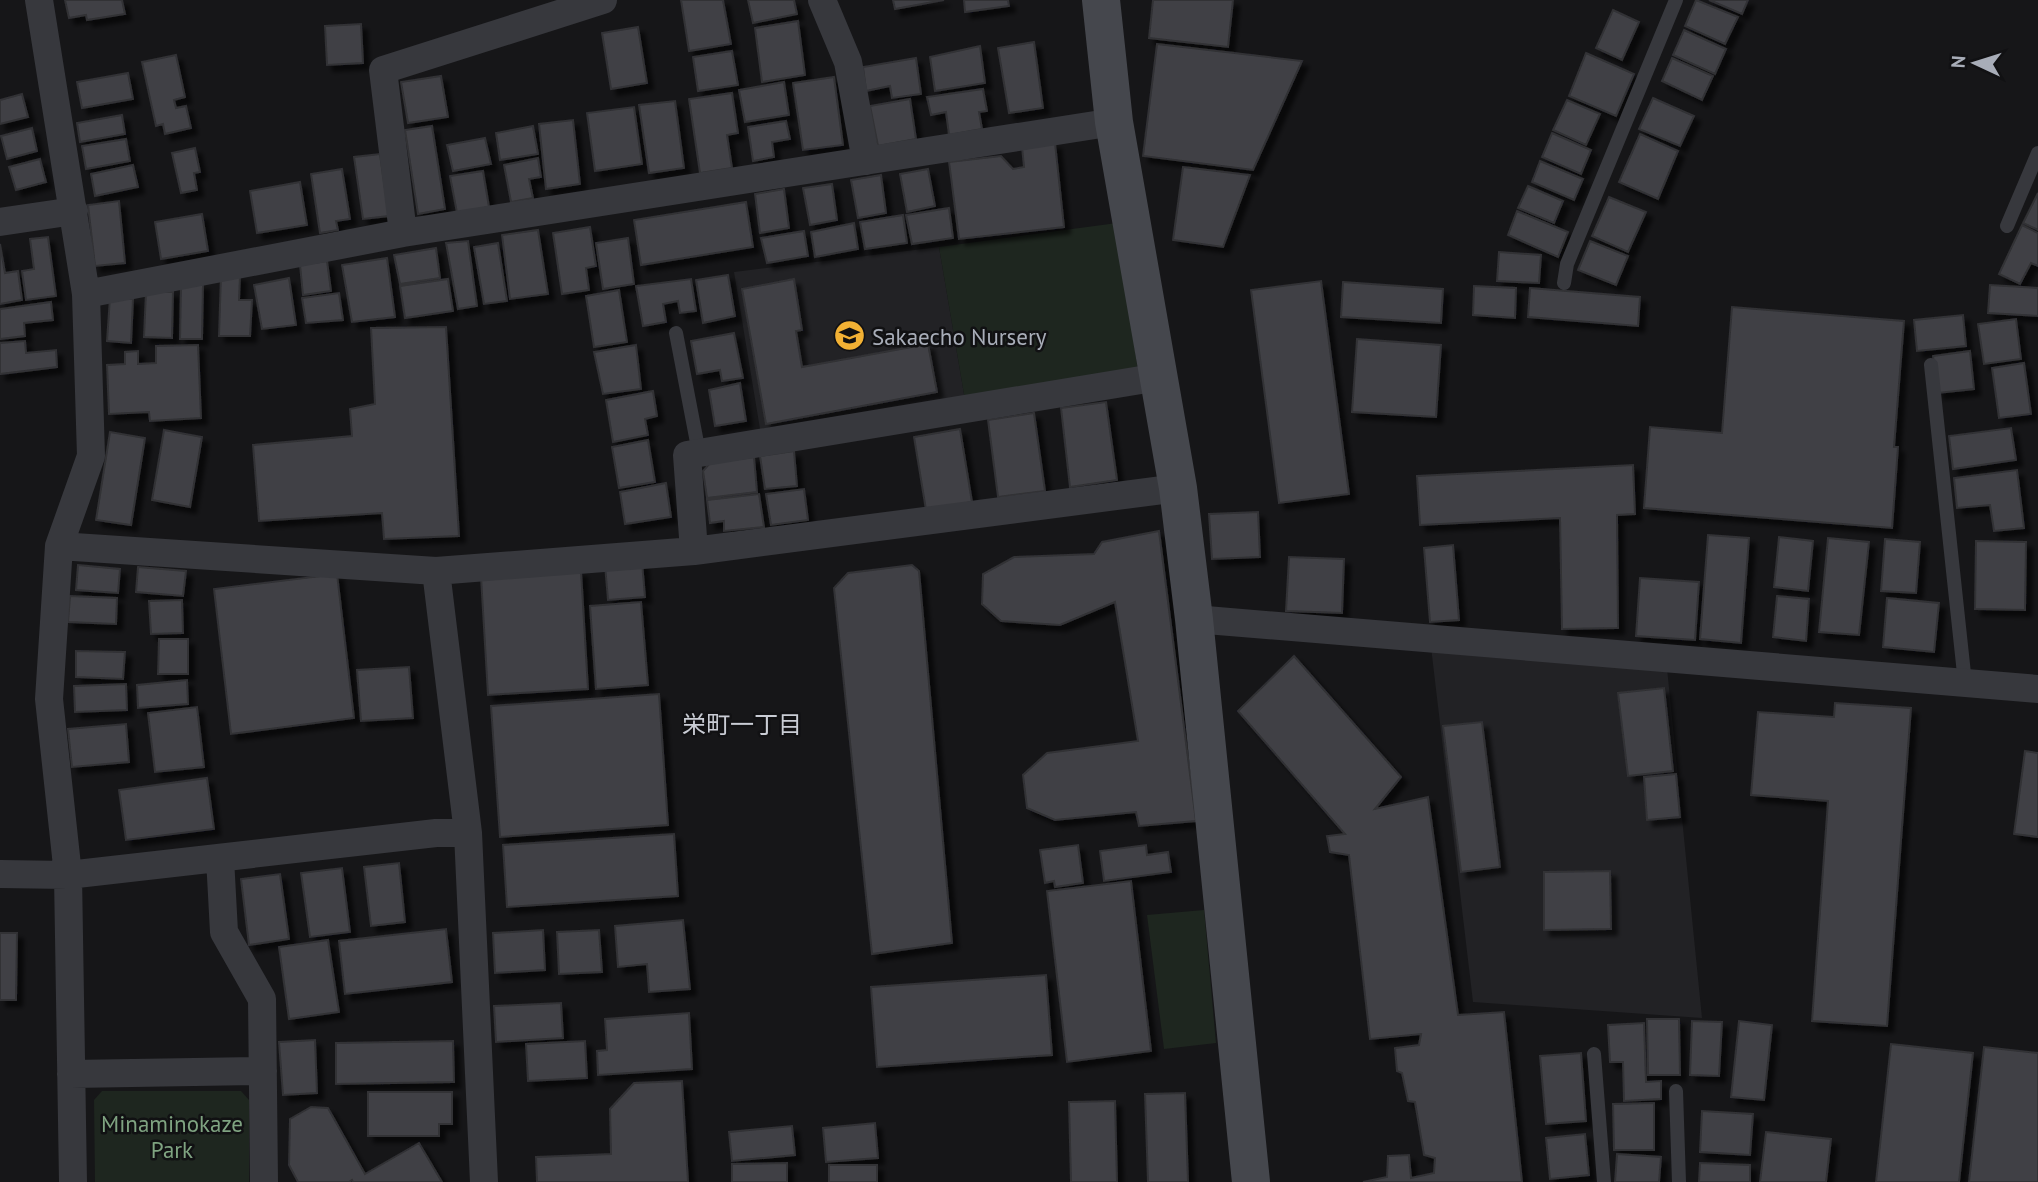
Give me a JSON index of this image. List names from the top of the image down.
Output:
{
  "districts": ["栄町一丁目"],
  "parks": ["Minaminokaze Park"],
  "places": {
    "school or university": ["Sakaecho Nursery"]
  },
  "north": "left"
}
